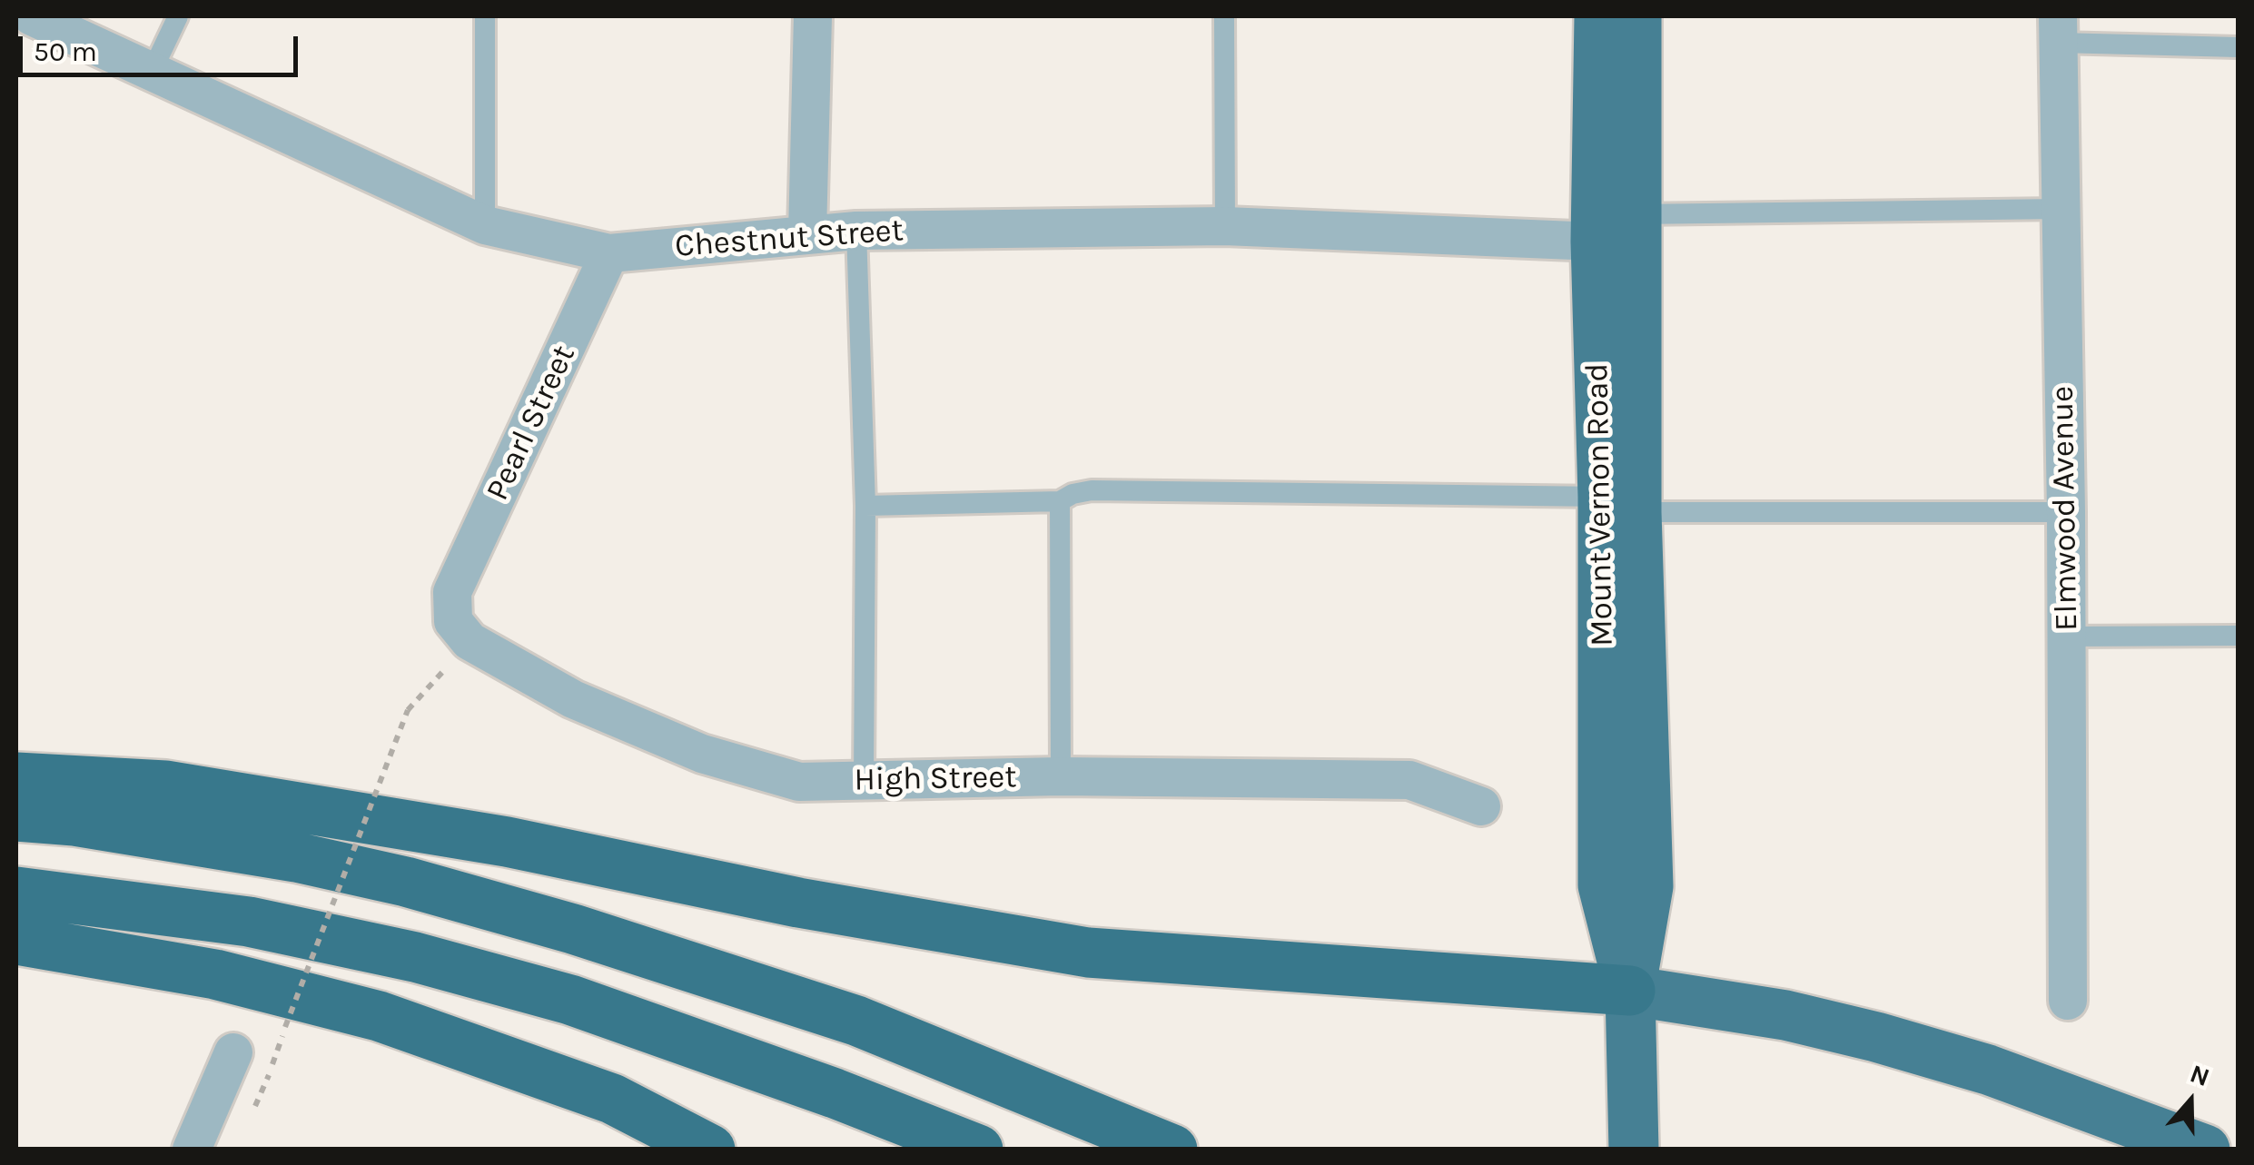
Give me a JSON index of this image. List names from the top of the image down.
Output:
{
  "streets": {
    "highway": ["Mount Vernon Road"],
    "street": [
      "Chestnut Street",
      "Pearl Street",
      "Elmwood Avenue",
      "High Street"
    ]
  },
  "crossings": [
    ["Chestnut Street", "Pearl Street"],
    ["Chestnut Street", "Mount Vernon Road"],
    ["Pearl Street", "High Street"]
  ],
  "scale_bar": "50 m",
  "north": "top"
}
